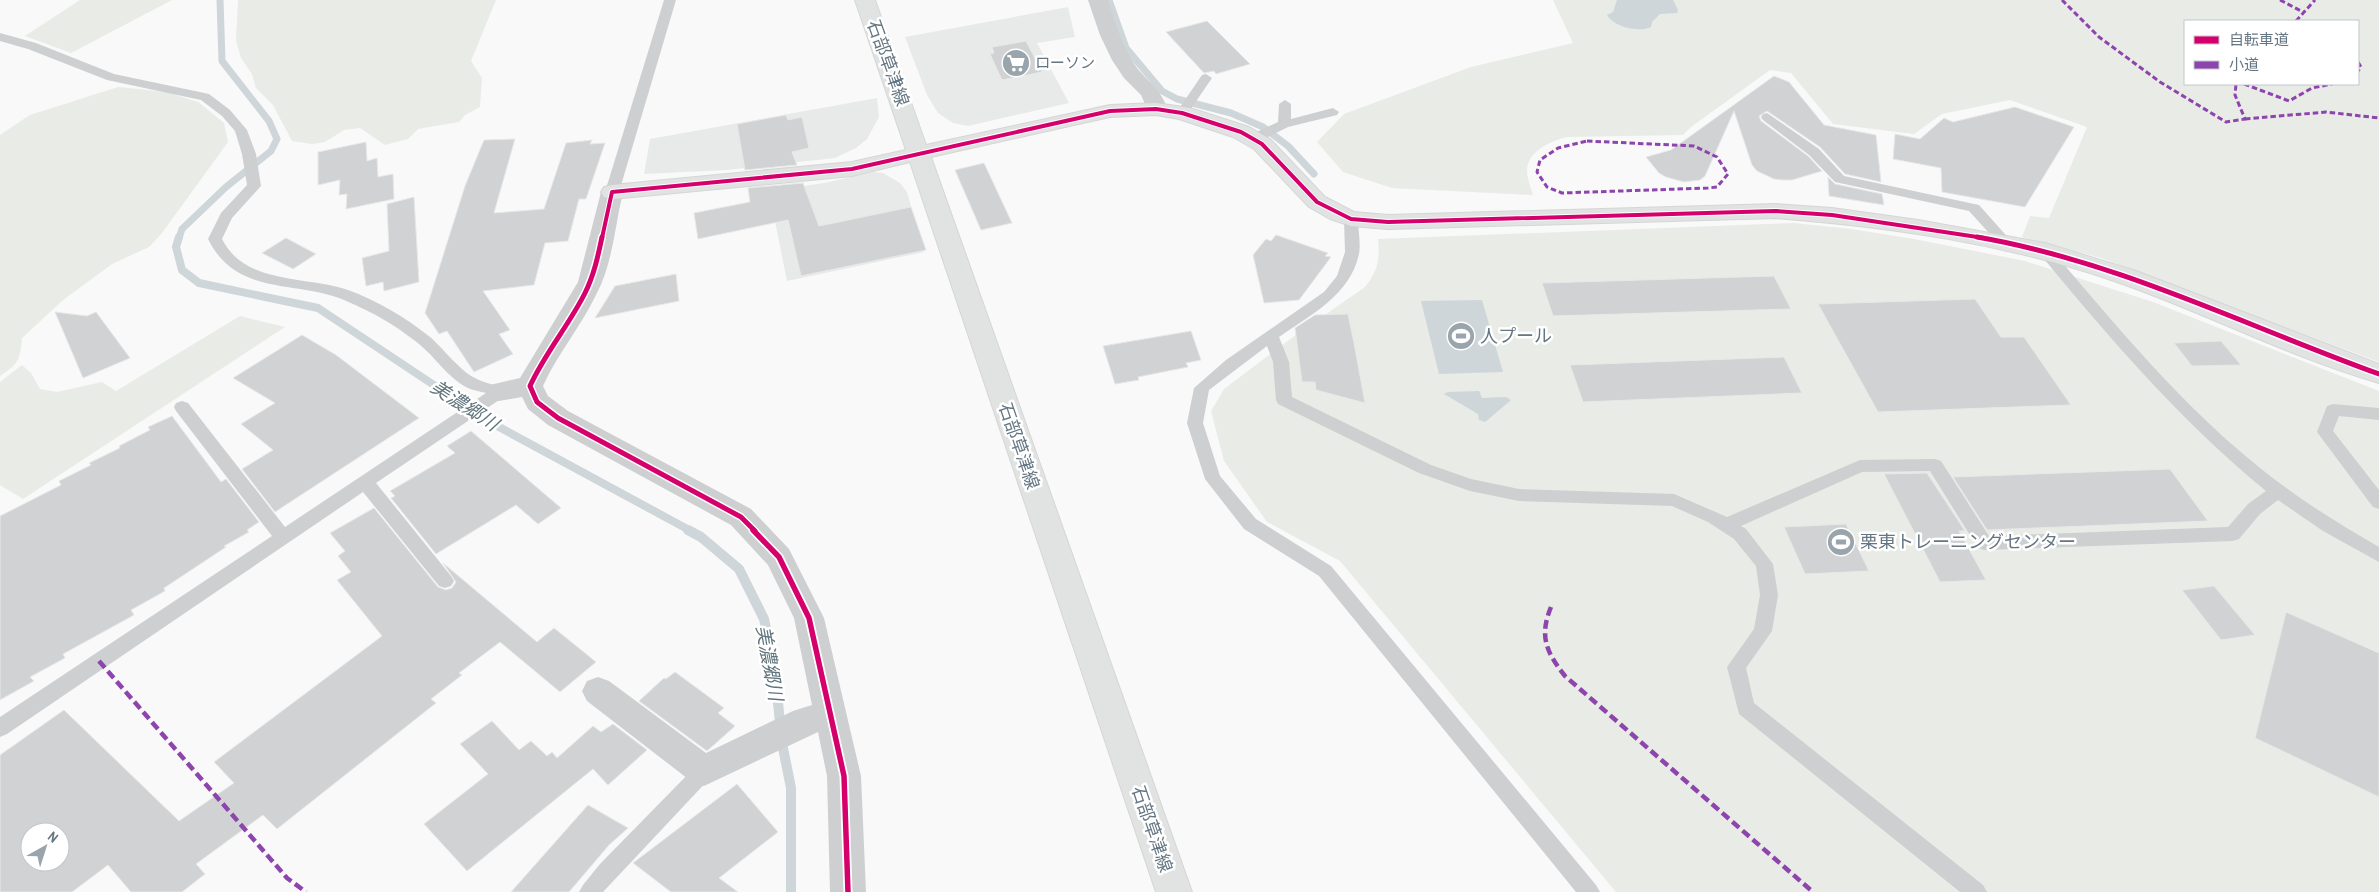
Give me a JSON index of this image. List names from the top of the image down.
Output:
{
  "streets": {
    "street": ["石部草津線"]
  },
  "water": ["美濃郷川"],
  "places": {
    "supermarket": ["ローソン"],
    "sports": ["人プール", "栗東トレーニングセンター"]
  },
  "legend": ["自転車道", "小道"],
  "north": "top right"
}
